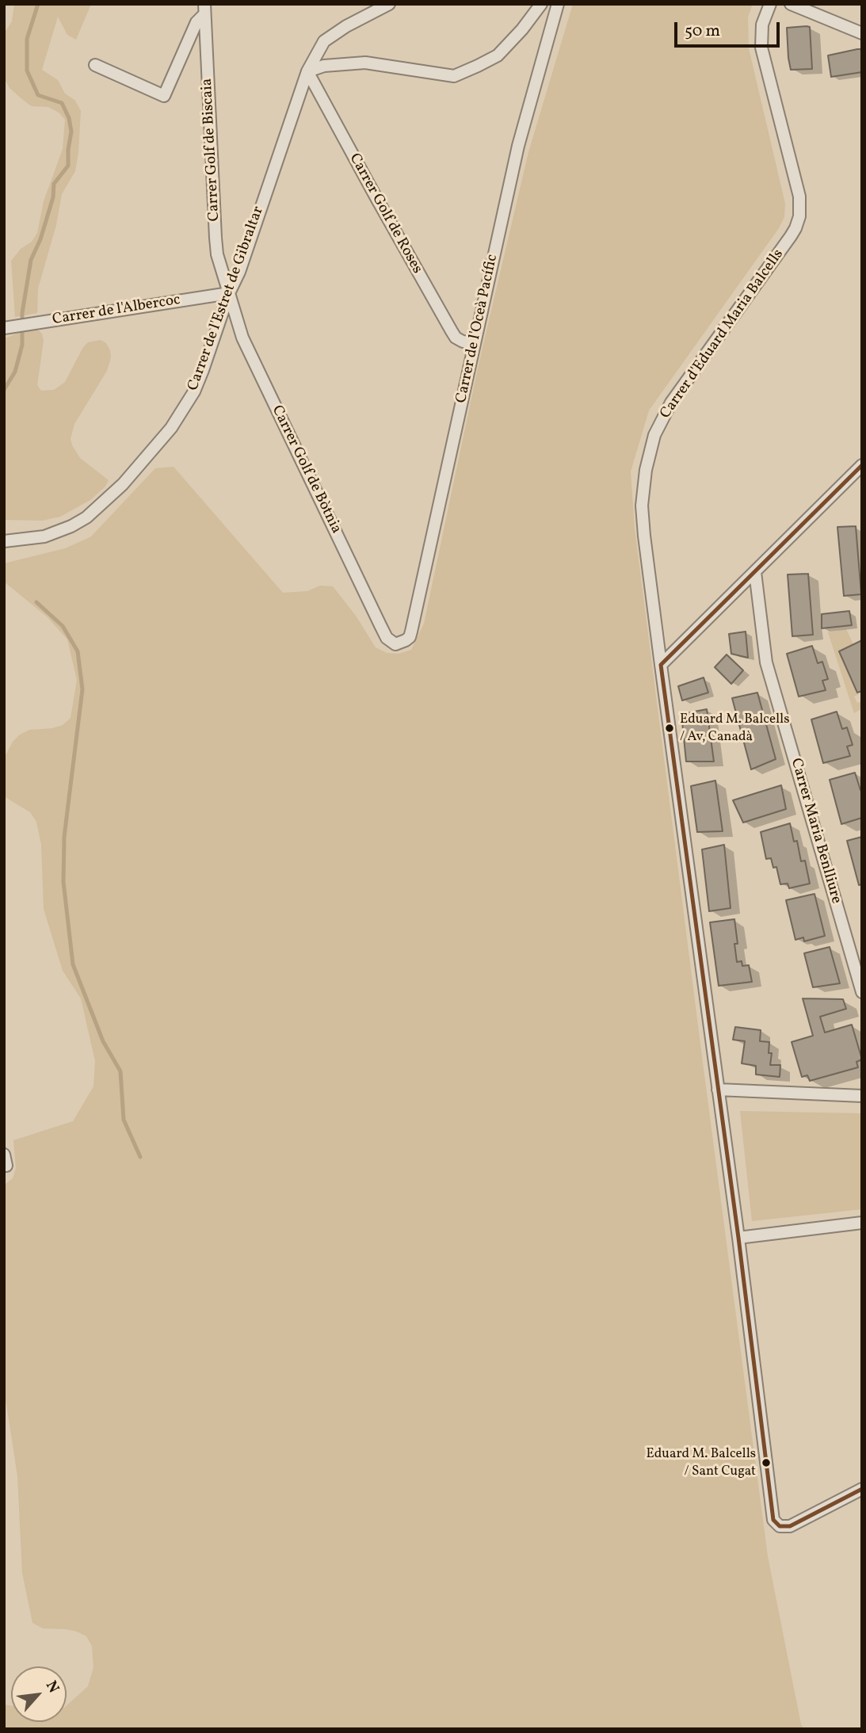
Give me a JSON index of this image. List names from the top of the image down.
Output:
{
  "streets": {
    "street": [
      "Carrer Golf de Biscaia",
      "Carrer Golf de Roses",
      "Carrer de l'Estret de Gibraltar",
      "Carrer de l'Albercoc",
      "Carrer de l'Oceà Pacífic",
      "Carrer d'Eduard Maria Balcells",
      "Carrer Golf de Bòtnia",
      "Carrer Maria Benlliure"
    ]
  },
  "crossings": [
    ["Carrer Golf de Biscaia", "Carrer de l'Estret de Gibraltar"],
    ["Carrer Golf de Biscaia", "Carrer de l'Albercoc"],
    ["Carrer Golf de Biscaia", "Carrer Golf de Bòtnia"],
    ["Carrer Golf de Roses", "Carrer de l'Estret de Gibraltar"],
    ["Carrer Golf de Roses", "Carrer de l'Oceà Pacífic"],
    ["Carrer de l'Estret de Gibraltar", "Carrer de l'Albercoc"],
    ["Carrer de l'Estret de Gibraltar", "Carrer Golf de Bòtnia"],
    ["Carrer de l'Albercoc", "Carrer Golf de Bòtnia"],
    ["Carrer de l'Oceà Pacífic", "Carrer Golf de Bòtnia"]
  ],
  "places": ["Eduard M. Balcells / Av, Canadà", "Eduard M. Balcells / Sant Cugat"],
  "scale_bar": "50 m",
  "north": "top right"
}
